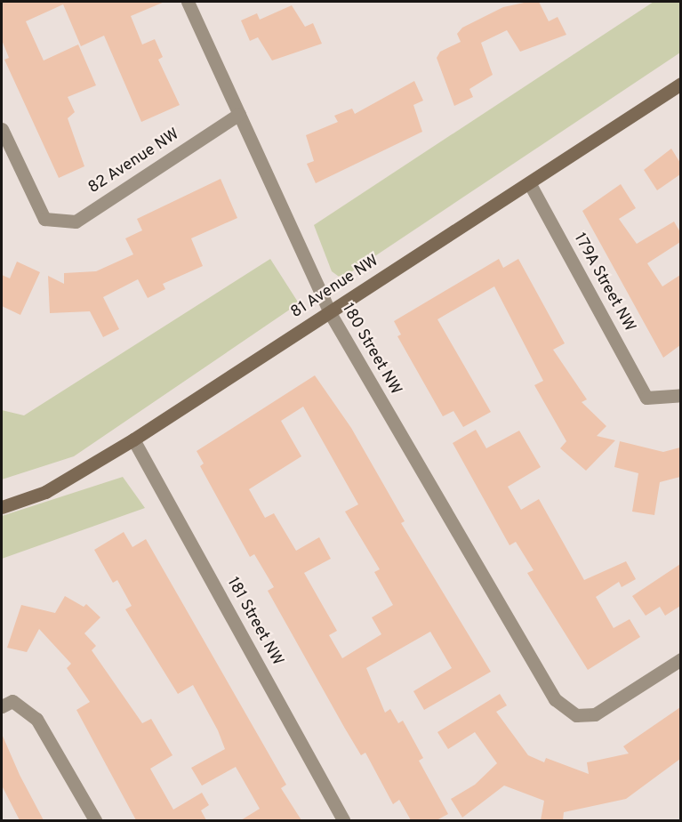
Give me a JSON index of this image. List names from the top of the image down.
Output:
{
  "streets": {
    "street": [
      "82 Avenue NW",
      "179A Street NW",
      "81 Avenue NW",
      "180 Street NW",
      "181 Street NW"
    ]
  },
  "crossings": [
    ["82 Avenue NW", "180 Street NW"],
    ["179A Street NW", "81 Avenue NW"],
    ["81 Avenue NW", "180 Street NW"],
    ["81 Avenue NW", "181 Street NW"]
  ]
}
